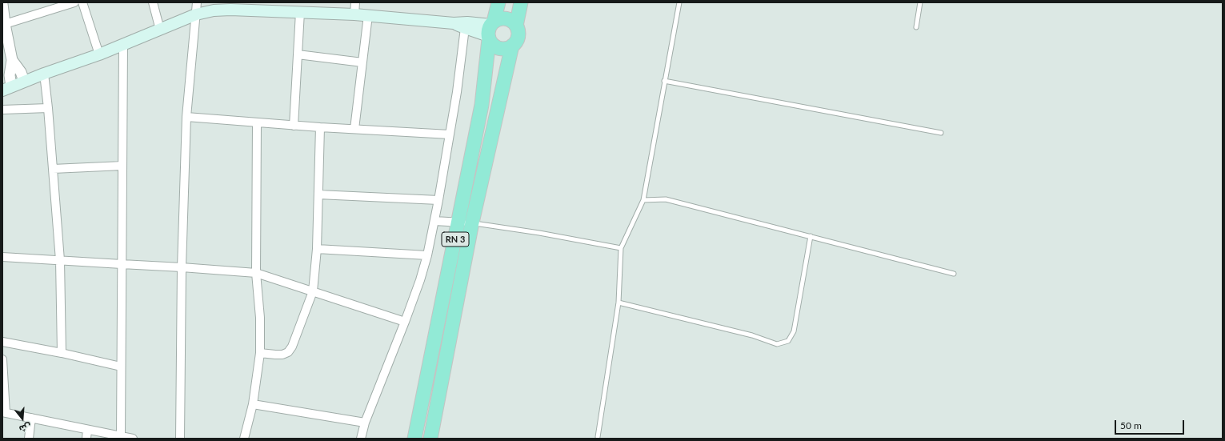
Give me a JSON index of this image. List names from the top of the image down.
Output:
{
  "streets": {
    "highway": ["RN 3"]
  },
  "scale_bar": "50 m",
  "north": "bottom"
}
